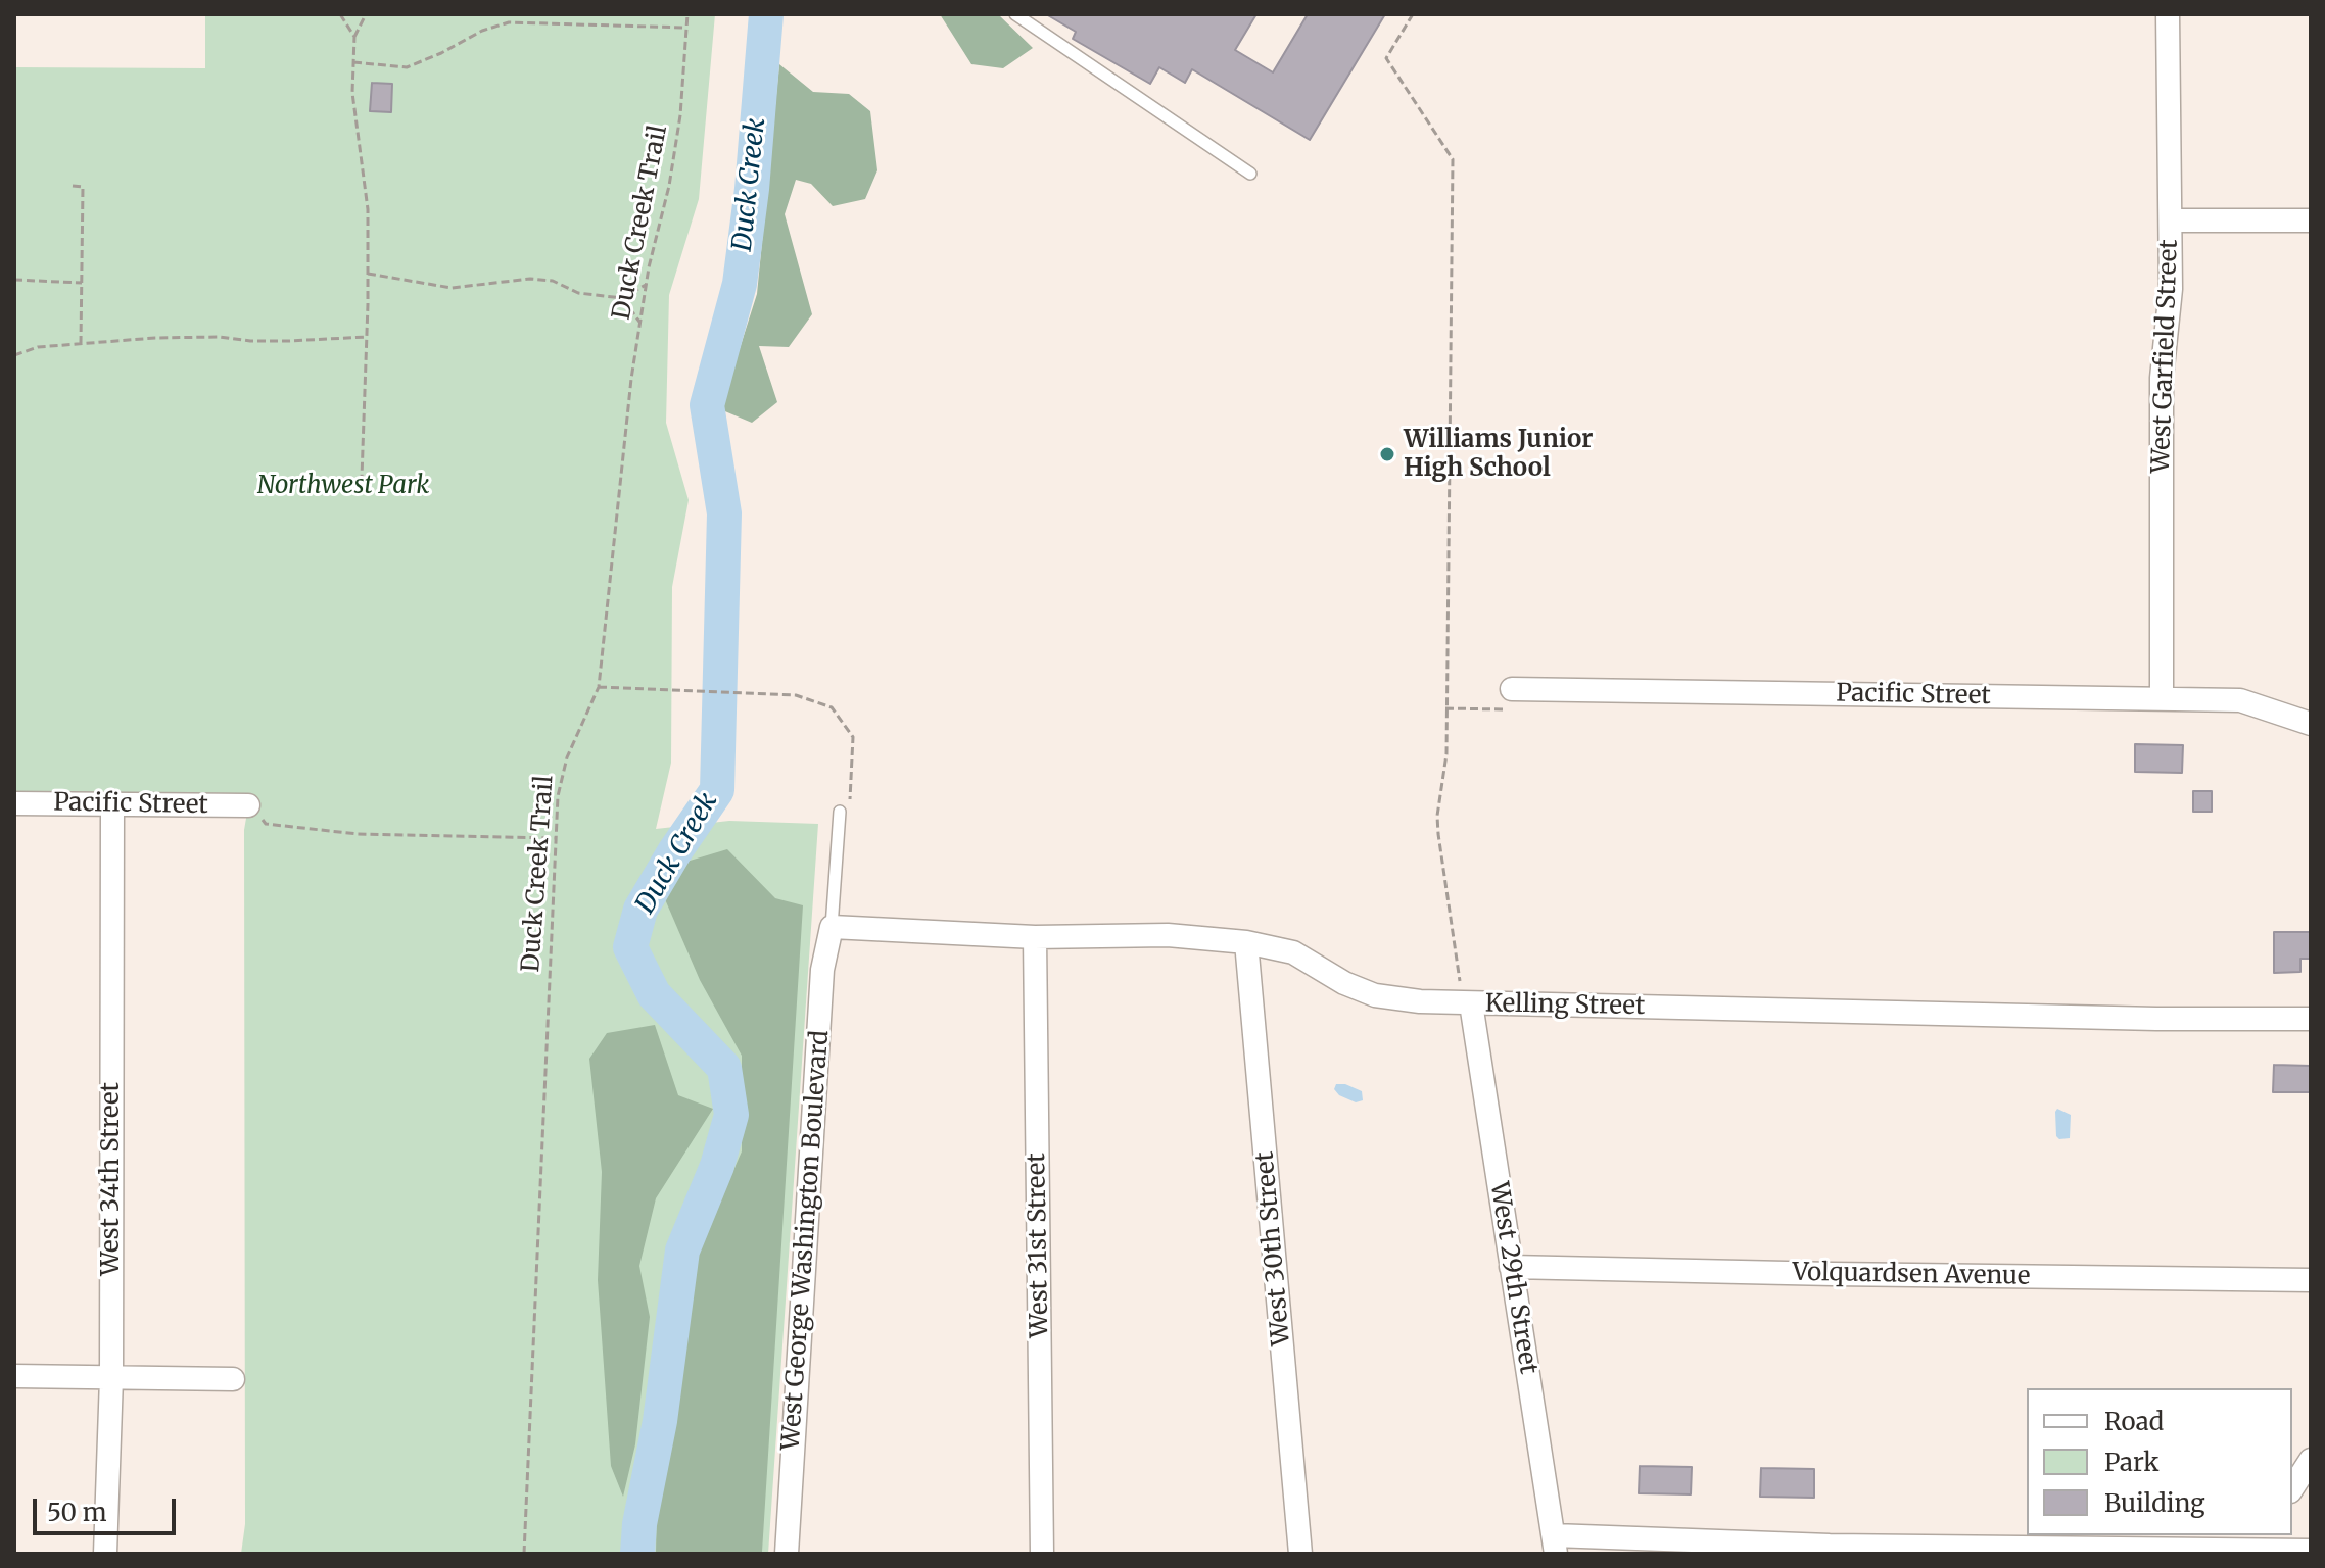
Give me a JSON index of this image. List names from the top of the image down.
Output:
{
  "streets": {
    "street": [
      "West Garfield Street",
      "Pacific Street",
      "Kelling Street",
      "West 34th Street",
      "West George Washington Boulevard",
      "West 31st Street",
      "West 30th Street",
      "Volquardsen Avenue",
      "West 29th Street"
    ],
    "path": ["Duck Creek Trail"]
  },
  "crossings": [
    ["West Garfield Street", "Pacific Street"],
    ["Pacific Street", "West 34th Street"],
    ["Kelling Street", "West George Washington Boulevard"],
    ["Kelling Street", "West 31st Street"],
    ["Kelling Street", "West 30th Street"],
    ["Kelling Street", "West 29th Street"],
    ["Volquardsen Avenue", "West 29th Street"]
  ],
  "water": ["Duck Creek"],
  "parks": ["Northwest Park"],
  "places": ["Williams Junior High School"],
  "legend": ["Road", "Park", "Building"],
  "scale_bar": "50 m"
}
